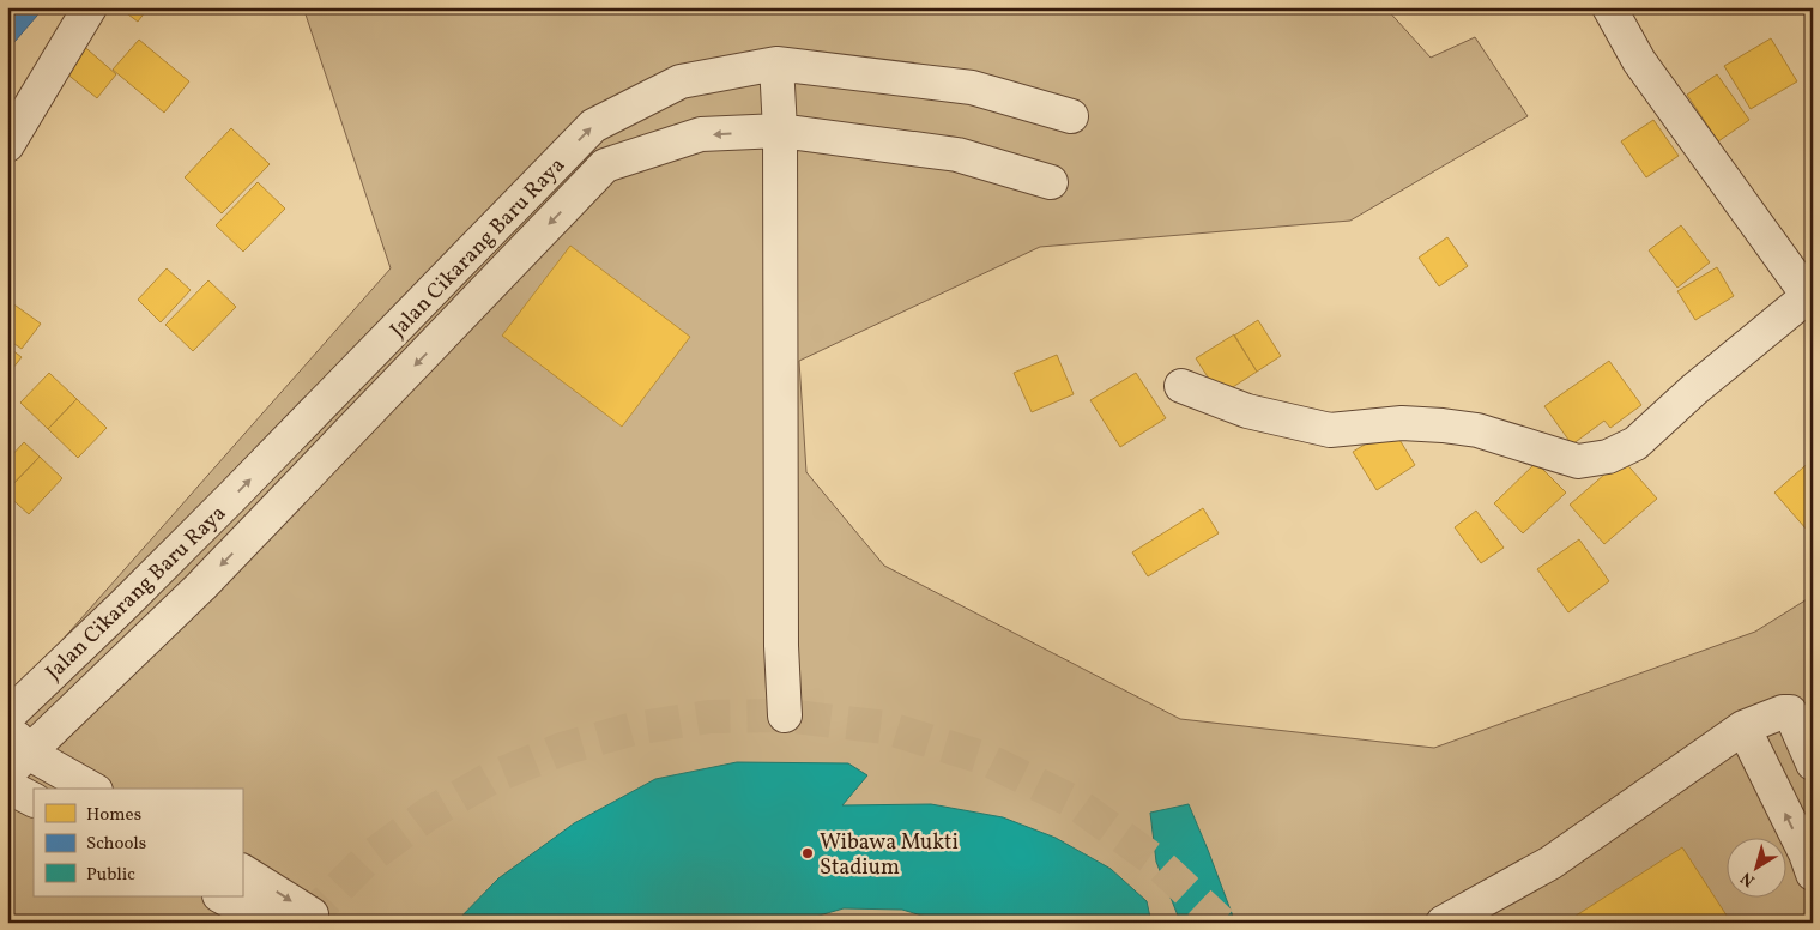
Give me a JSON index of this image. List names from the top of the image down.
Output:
{
  "streets": {
    "street": ["Jalan Cikarang Baru Raya"]
  },
  "places": ["Wibawa Mukti Stadium"],
  "legend": ["Homes", "Schools", "Public"],
  "north": "bottom left"
}
